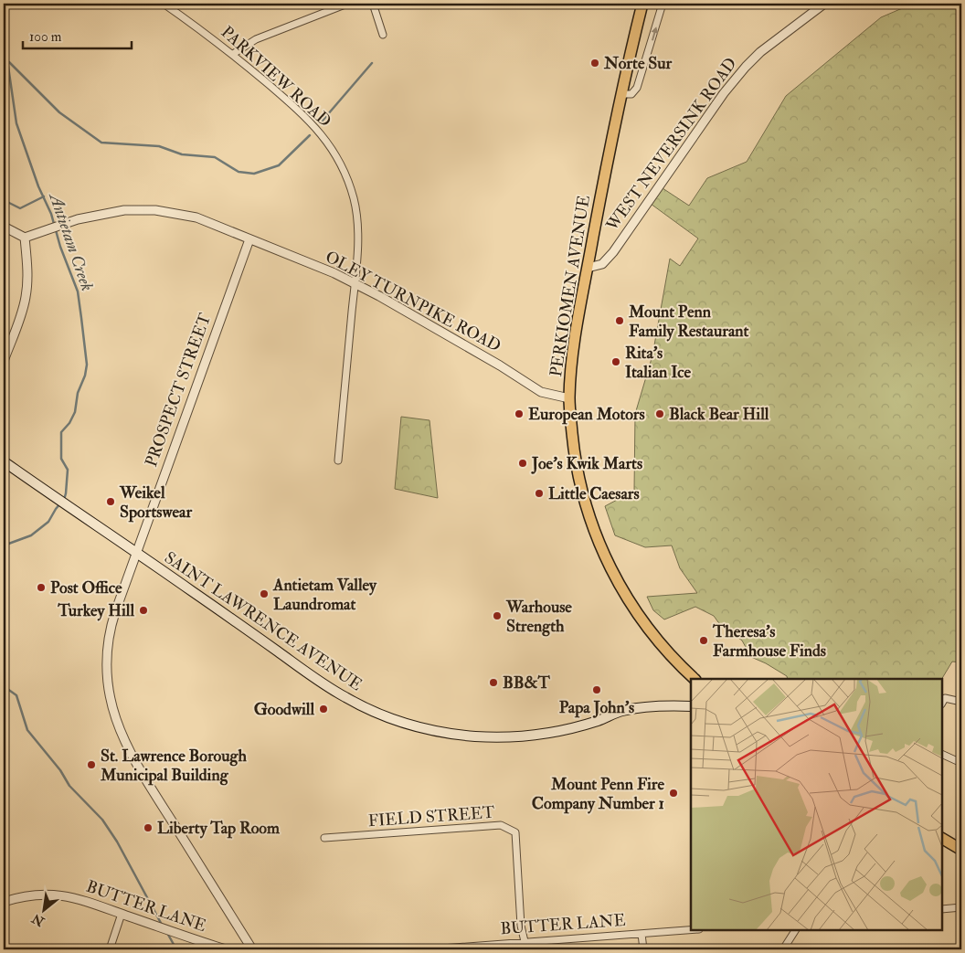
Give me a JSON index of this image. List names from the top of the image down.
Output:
{
  "streets": {
    "main road": ["PERKIOMEN AVENUE", "SAINT LAWRENCE AVENUE"],
    "street": [
      "PARKVIEW ROAD",
      "WEST NEVERSINK ROAD",
      "OLEY TURNPIKE ROAD",
      "PROSPECT STREET",
      "FIELD STREET",
      "BUTTER LANE"
    ]
  },
  "crossings": [
    ["PARKVIEW ROAD", "OLEY TURNPIKE ROAD"],
    ["WEST NEVERSINK ROAD", "PERKIOMEN AVENUE"],
    ["PERKIOMEN AVENUE", "OLEY TURNPIKE ROAD"],
    ["OLEY TURNPIKE ROAD", "PROSPECT STREET"],
    ["PROSPECT STREET", "SAINT LAWRENCE AVENUE"],
    ["FIELD STREET", "BUTTER LANE"]
  ],
  "water": ["Antietam Creek"],
  "places": [
    "Norte Sur",
    "Mount Penn Family Restaurant",
    "Rita's Italian Ice",
    "European Motors",
    "Black Bear Hill",
    "Joe's Kwik Marts",
    "Little Caesars",
    "Weikel Sportswear",
    "Post Office",
    "Antietam Valley Laundromat",
    "Turkey Hill",
    "Warhouse Strength",
    "Theresa's Farmhouse Finds",
    "BB&T",
    "Papa John's",
    "Goodwill",
    "St. Lawrence Borough Municipal Building",
    "Mount Penn Fire Company Number 1",
    "Liberty Tap Room"
  ],
  "scale_bar": "100 m",
  "north": "bottom left"
}
